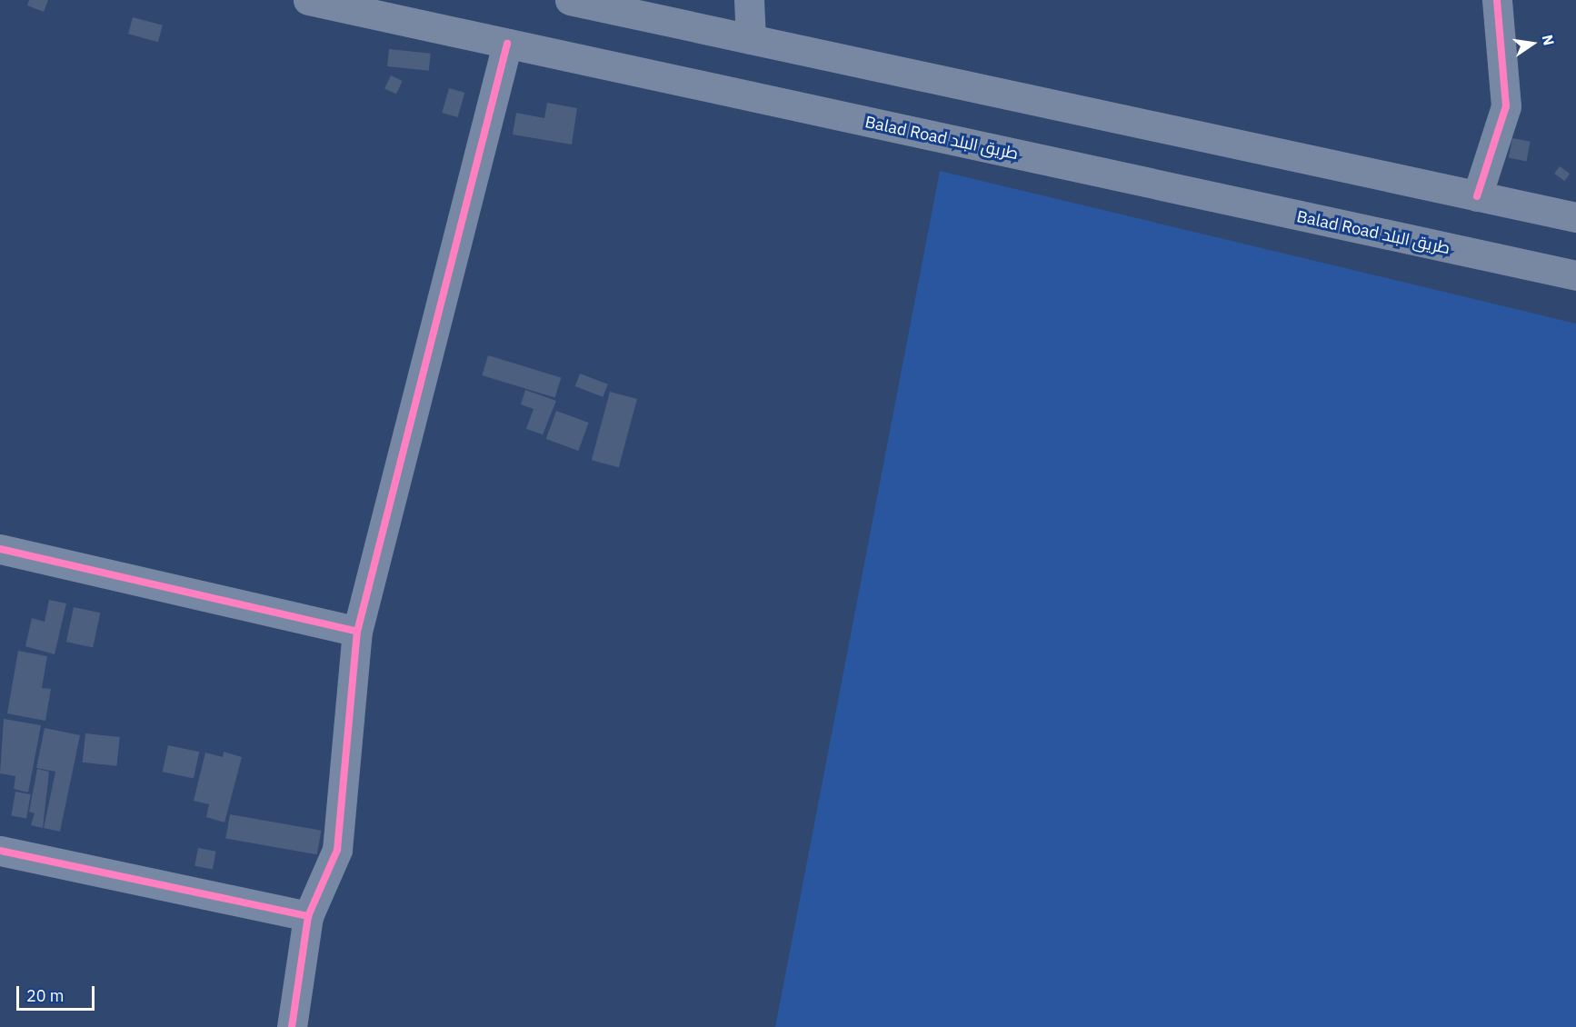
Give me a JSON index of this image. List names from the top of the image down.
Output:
{
  "streets": {
    "highway": ["Balad Road طريق البلد"]
  },
  "scale_bar": "20 m",
  "north": "right"
}
